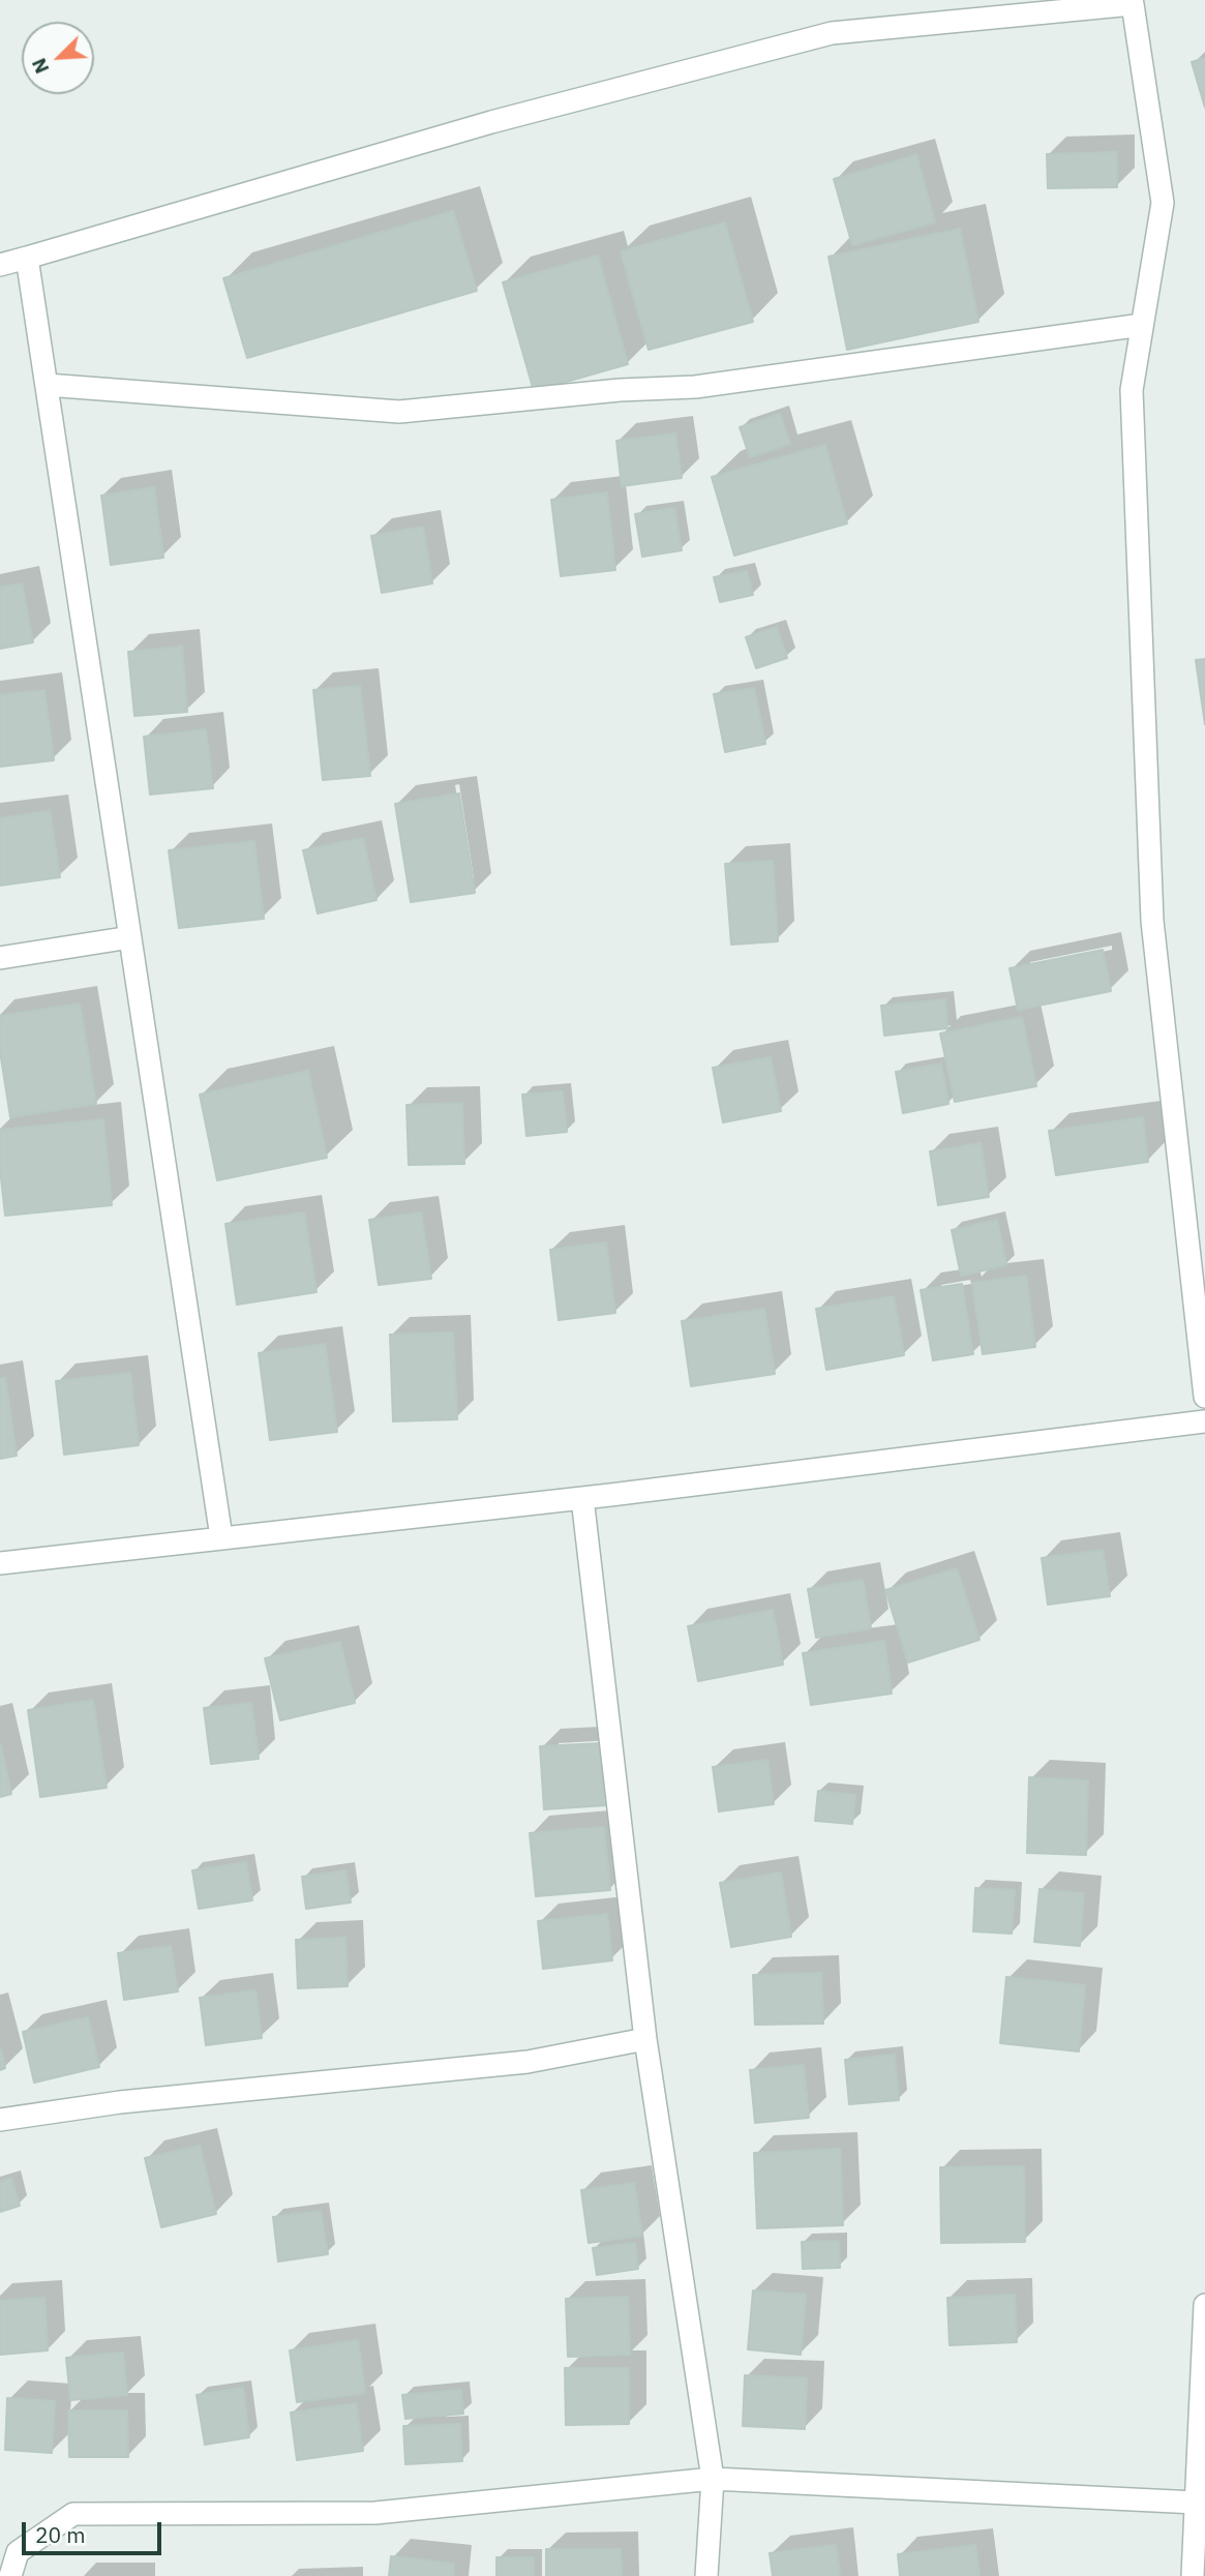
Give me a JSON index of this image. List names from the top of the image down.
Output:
{
  "scale_bar": "20 m",
  "north": "bottom left"
}
